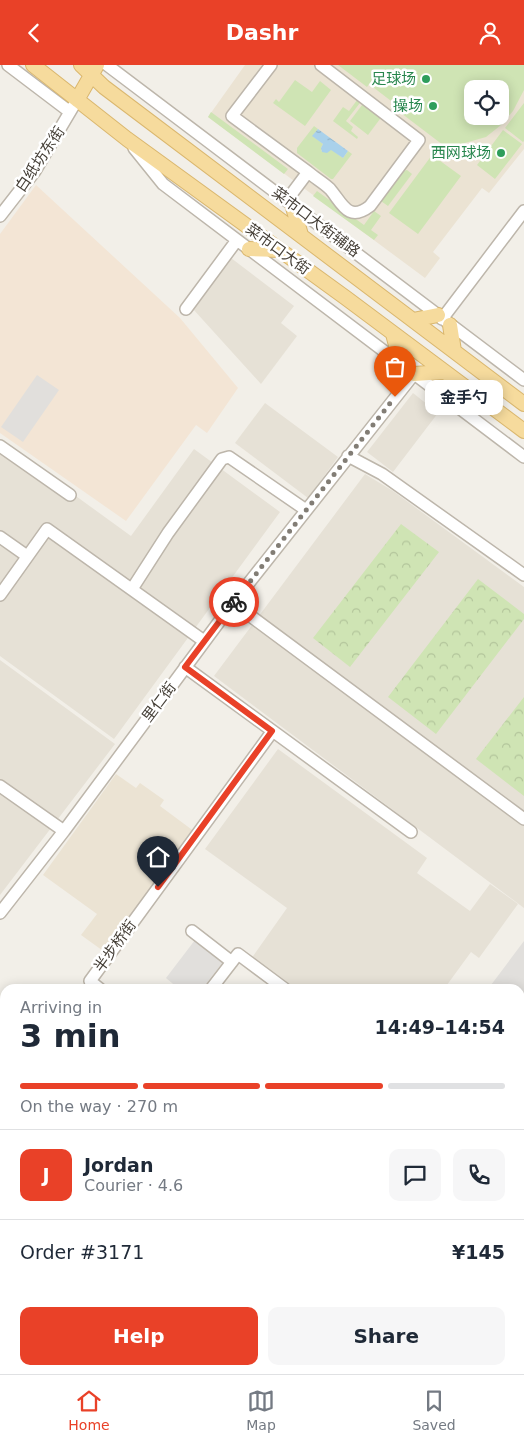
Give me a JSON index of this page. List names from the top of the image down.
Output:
{
  "streets": {
    "main road": ["菜市口大街"],
    "street": [
      "白纸坊东街",
      "菜市口大街辅路",
      "里仁街",
      "半步桥街"
    ]
  },
  "crossings": [
    ["白纸坊东街", "菜市口大街"]
  ],
  "places": [
    "足球场",
    "操场",
    "西网球场",
    "金手勺"
  ],
  "page": {
    "header": "Dashr",
    "bubble": "金手勺",
    "heading": ["3 min", "Arriving in", "14:49–14:54"],
    "panel": [
      "Jordan",
      "Courier · 4.6",
      "Order #3171",
      "¥145"
    ],
    "bar": "On the way · 270 m",
    "round": "J",
    "buttons": ["Help", "Share"],
    "tabs": ["Home", "Map", "Saved"]
  }
}
